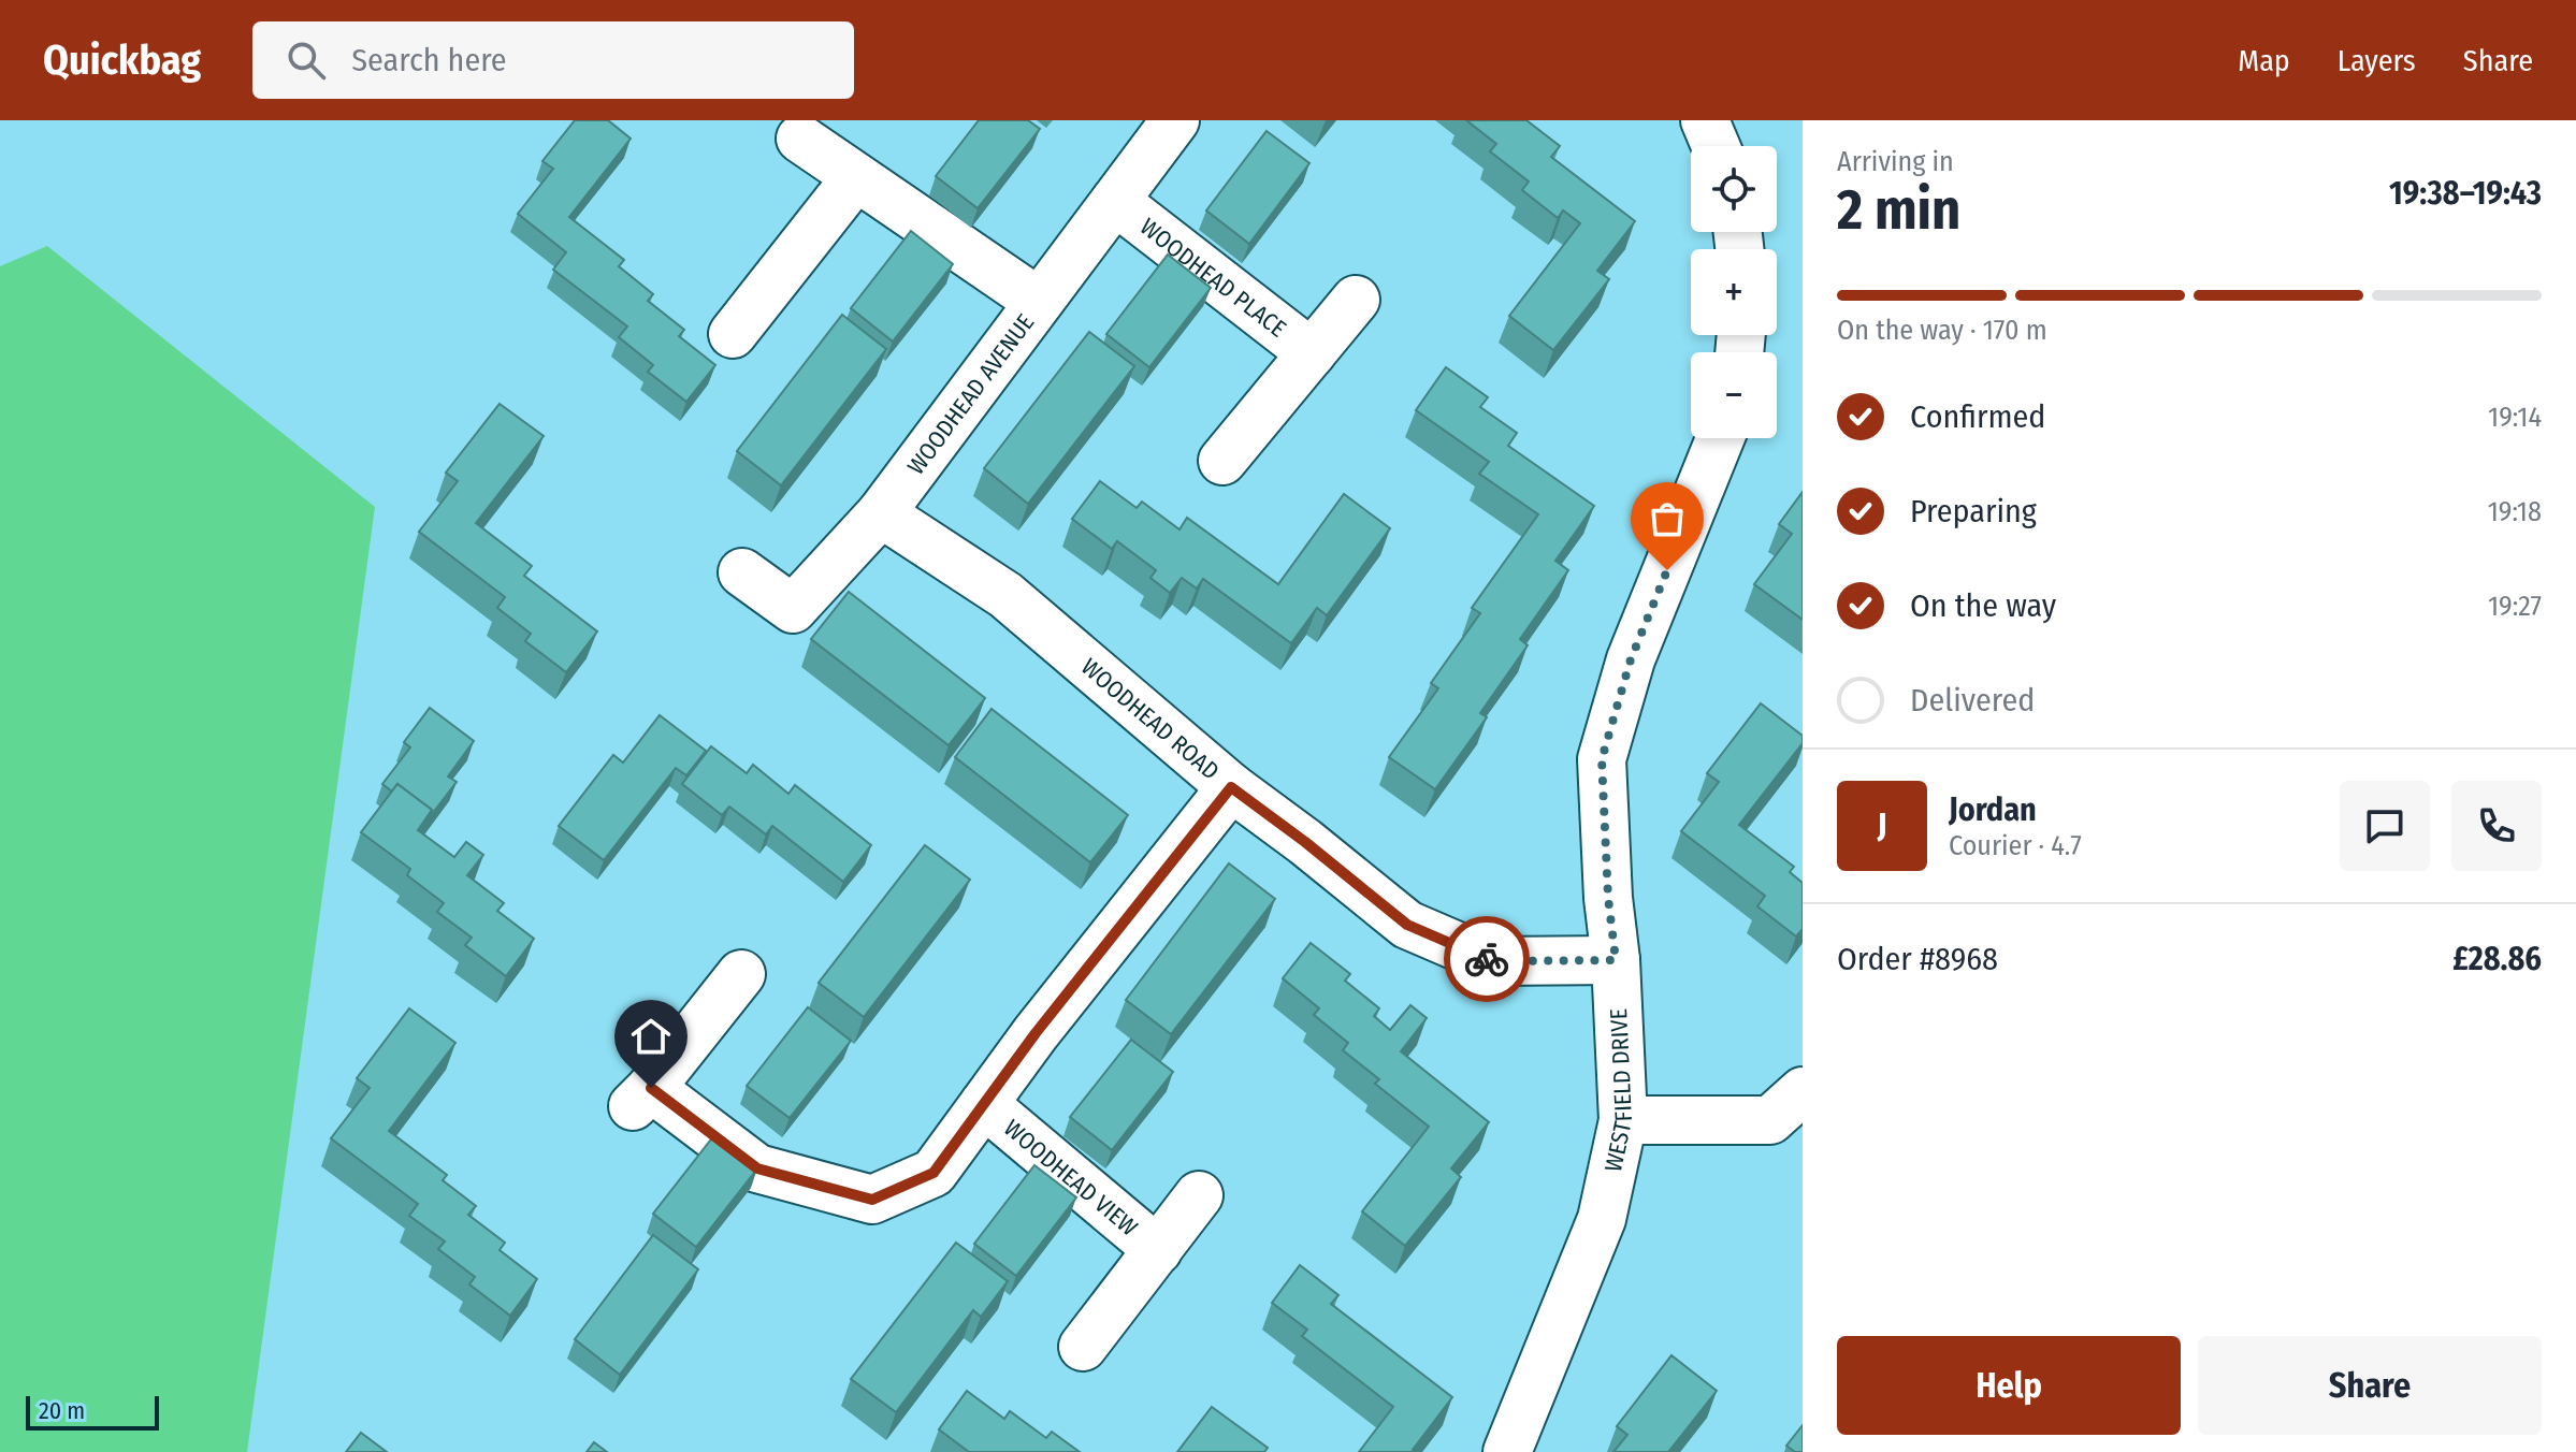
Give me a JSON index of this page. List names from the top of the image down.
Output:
{
  "streets": {
    "street": [
      "WOODHEAD PLACE",
      "WOODHEAD AVENUE",
      "WOODHEAD ROAD",
      "WESTFIELD DRIVE",
      "WOODHEAD VIEW"
    ]
  },
  "crossings": [
    ["WOODHEAD PLACE", "WOODHEAD AVENUE"],
    ["WOODHEAD AVENUE", "WOODHEAD ROAD"],
    ["WOODHEAD ROAD", "WESTFIELD DRIVE"]
  ],
  "scale_bar": "20 m",
  "page": {
    "header": "Quickbag",
    "search": "Search here",
    "nav": ["Map", "Layers", "Share"],
    "heading": ["2 min", "Arriving in", "19:38–19:43"],
    "panel": [
      "Jordan",
      "Courier · 4.7",
      "Order #8968",
      "£28.86"
    ],
    "map_buttons": ["+", "−"],
    "bar": "On the way · 170 m",
    "list": [
      ["Confirmed", "19:14"],
      ["Preparing", "19:18"],
      ["On the way", "19:27"],
      "Delivered"
    ],
    "round": "J",
    "buttons": ["Help", "Share"],
    "scale": "20 m"
  }
}
